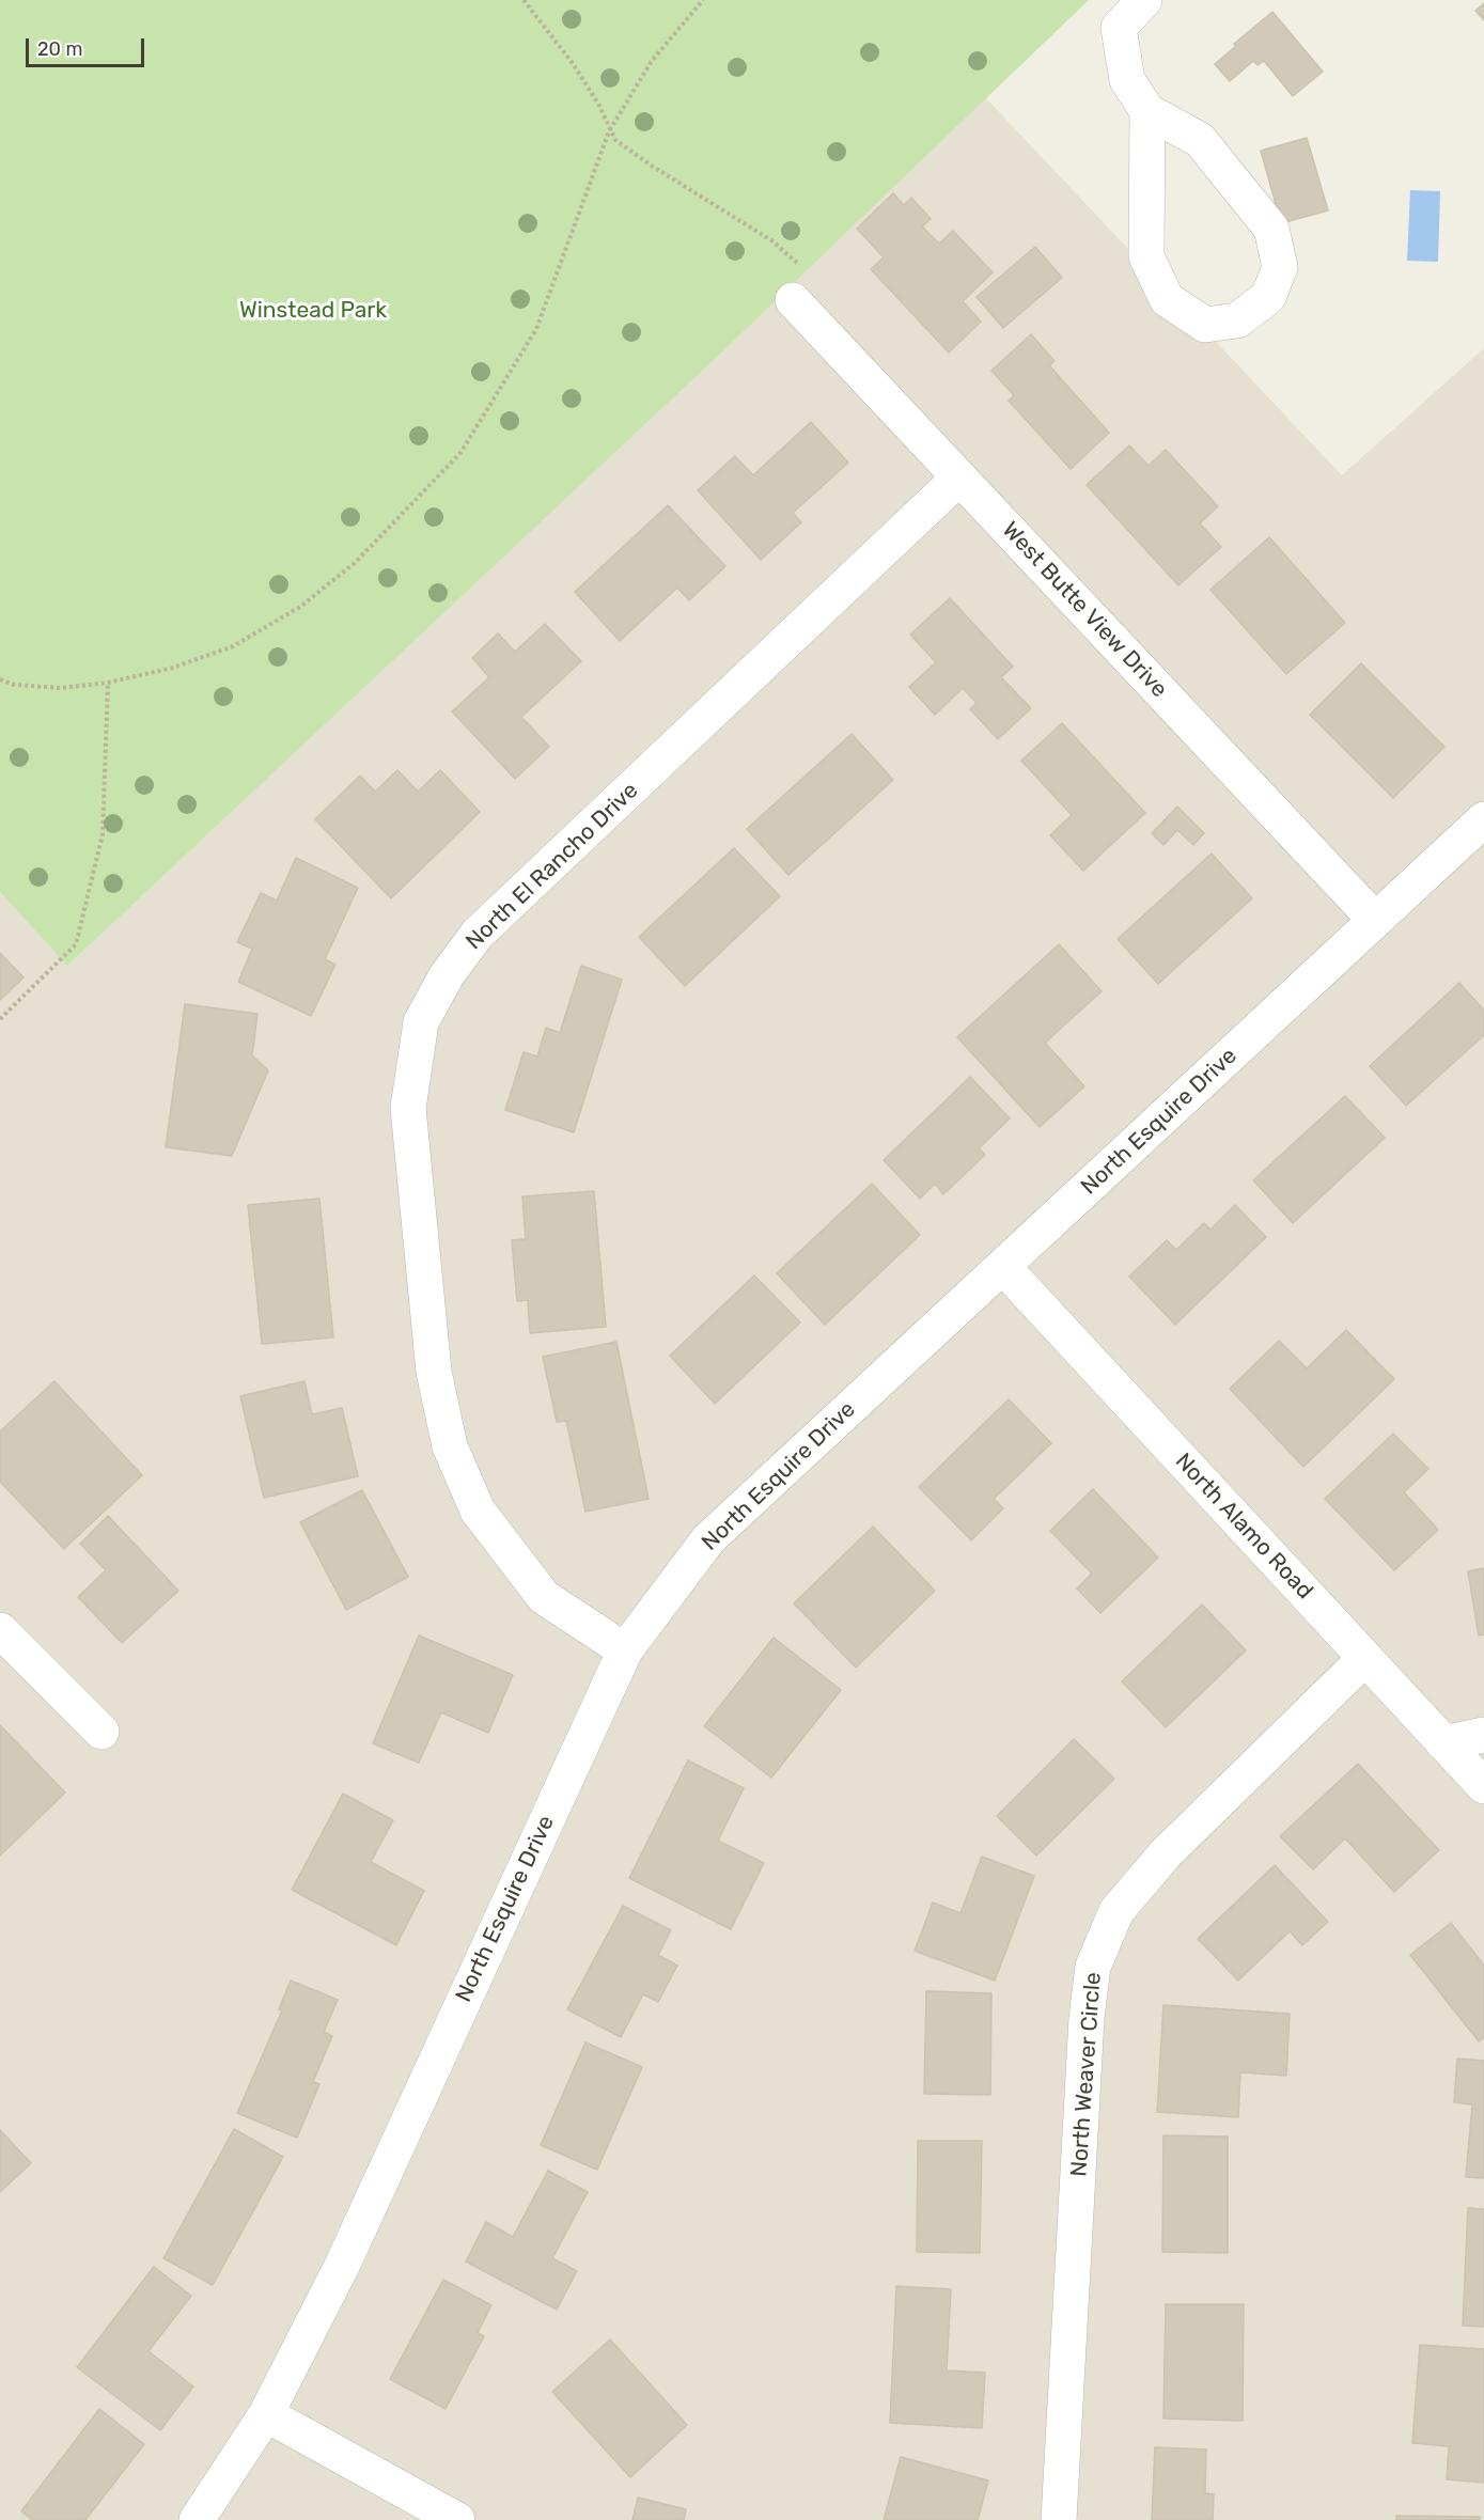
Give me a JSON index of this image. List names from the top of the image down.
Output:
{
  "streets": {
    "street": [
      "West Butte View Drive",
      "North El Rancho Drive",
      "North Esquire Drive",
      "North Alamo Road",
      "North Weaver Circle"
    ]
  },
  "crossings": [
    ["West Butte View Drive", "North El Rancho Drive"],
    ["West Butte View Drive", "North Esquire Drive"],
    ["North El Rancho Drive", "North Esquire Drive"],
    ["North Esquire Drive", "North Alamo Road"],
    ["North Alamo Road", "North Weaver Circle"]
  ],
  "parks": ["Winstead Park"],
  "scale_bar": "20 m"
}
